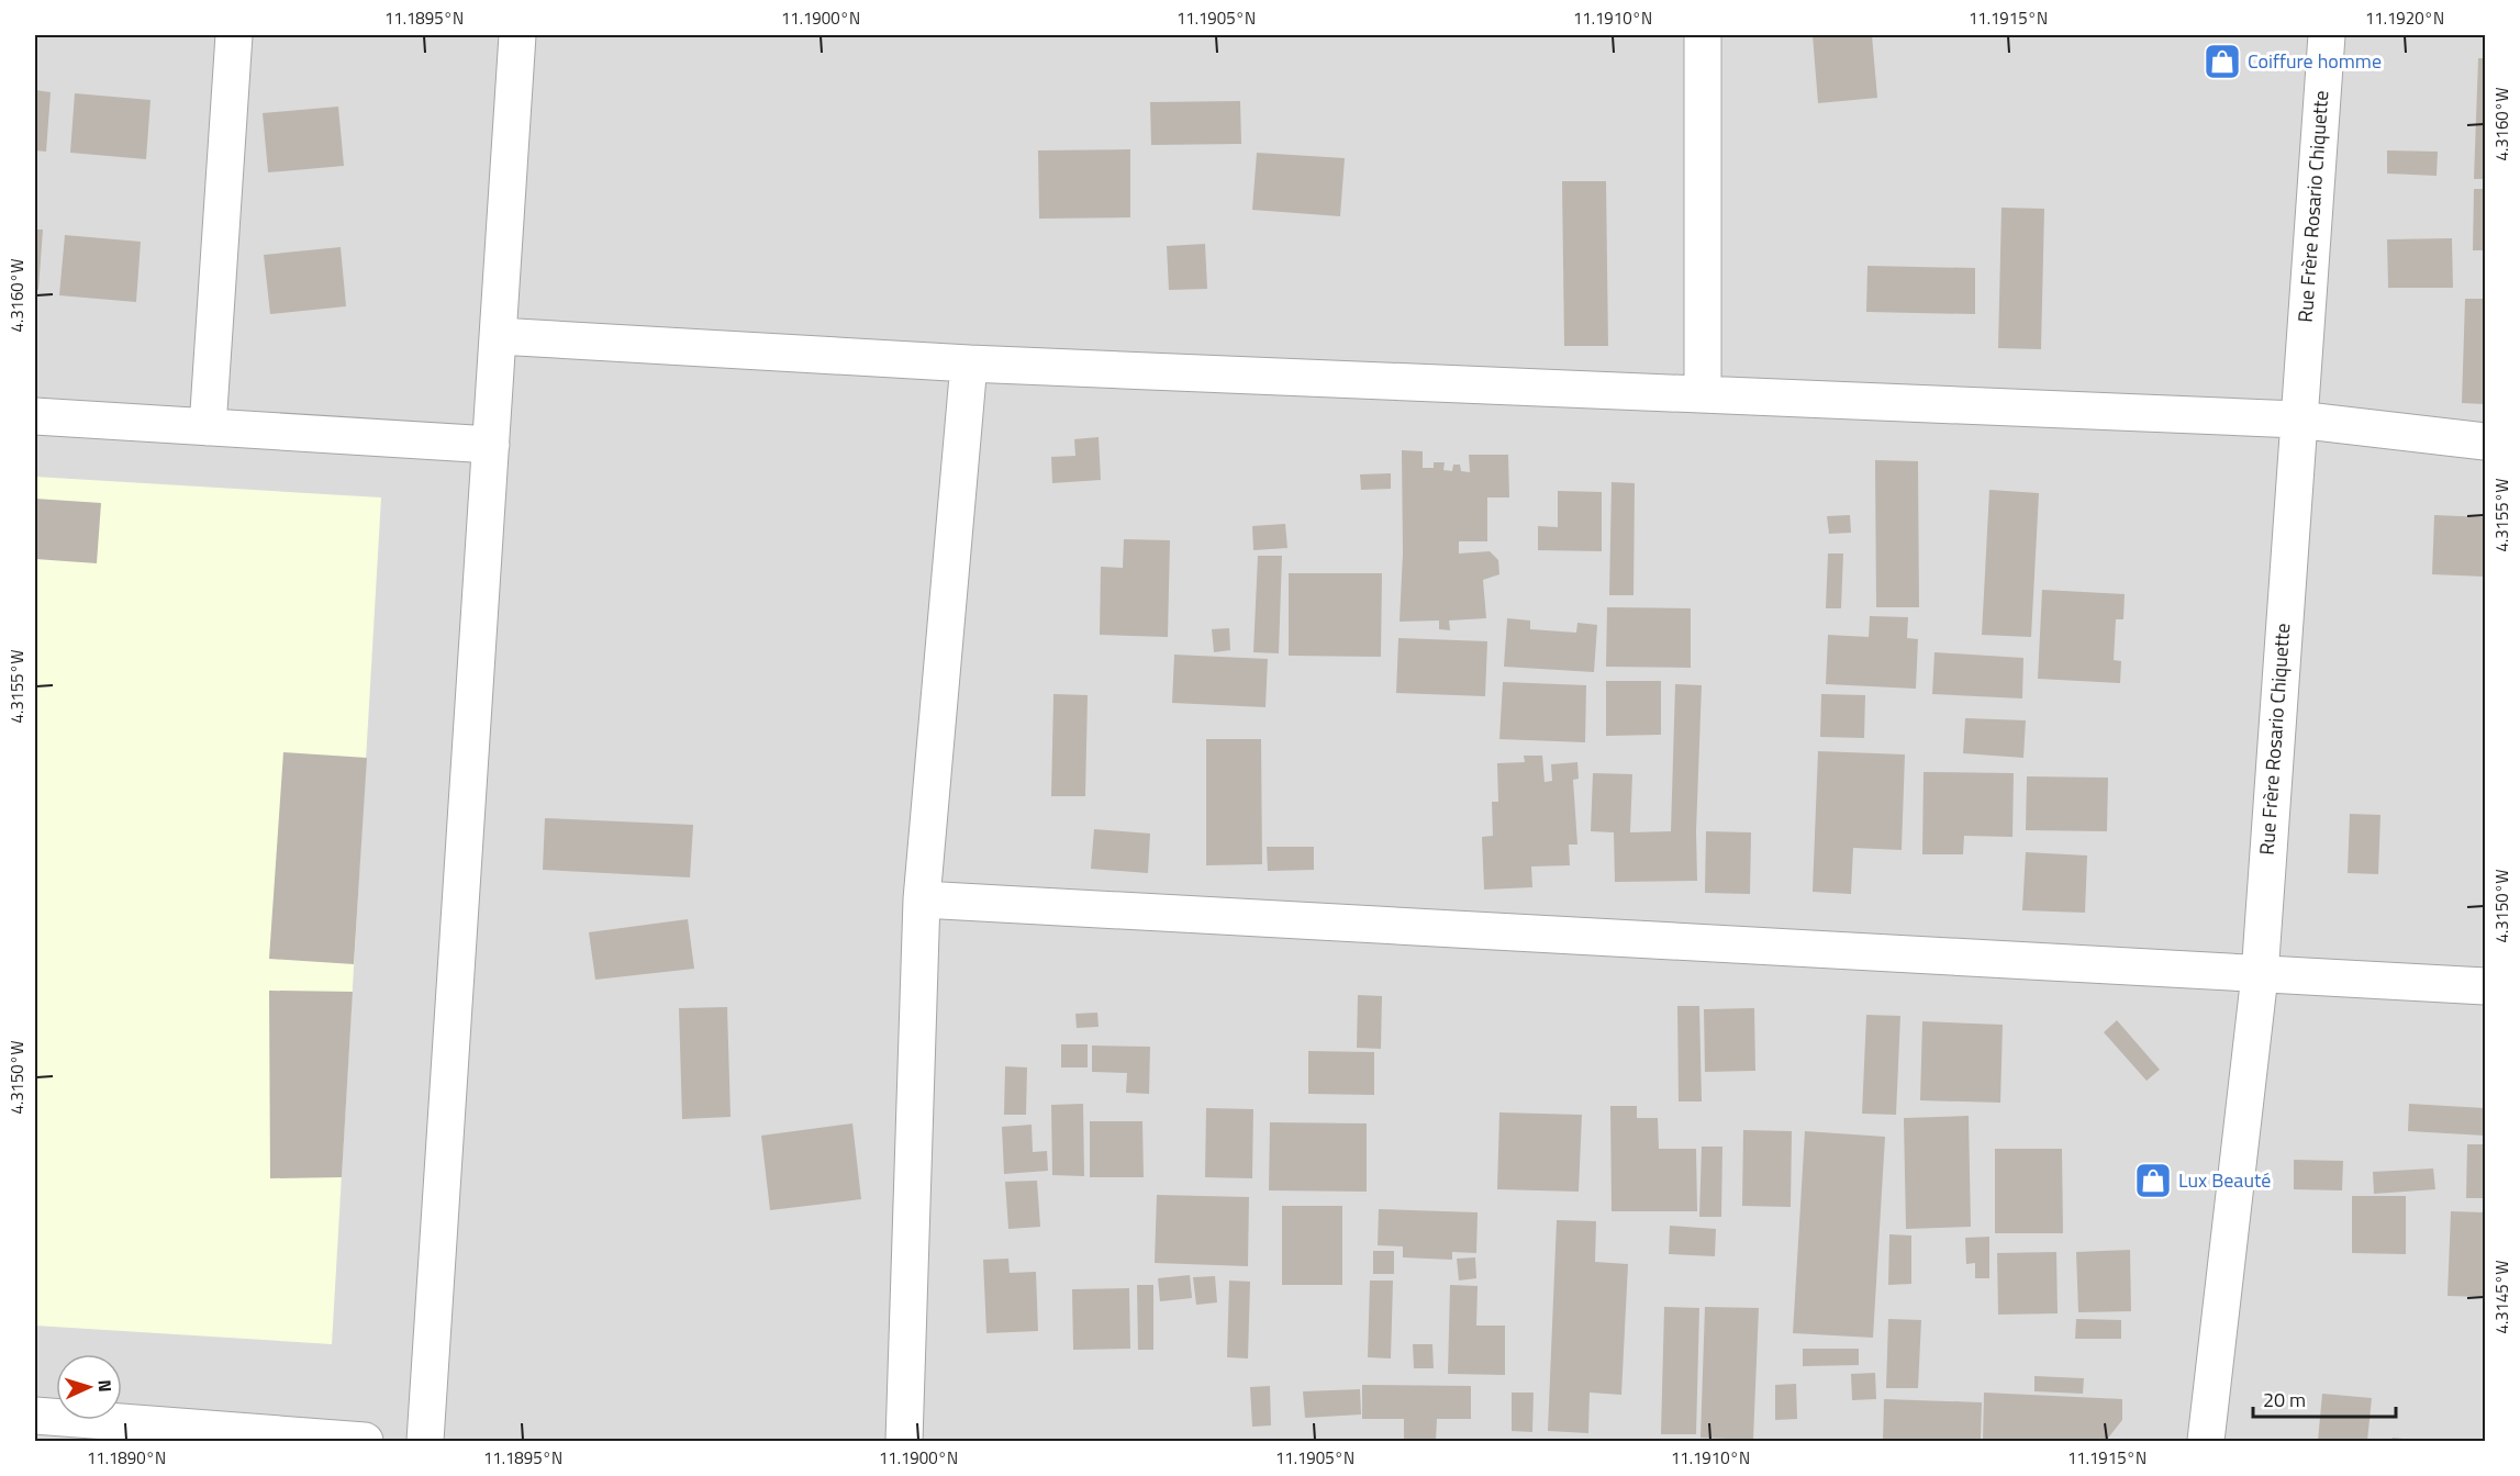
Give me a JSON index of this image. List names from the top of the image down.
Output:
{
  "streets": {
    "street": ["Rue Frère Rosario Chiquette"]
  },
  "places": {
    "shop": ["Coiffure homme", "Lux Beauté"]
  },
  "scale_bar": "20 m",
  "north": "right",
  "coordinates": [
    "11.1895°N",
    "11.1900°N",
    "11.1905°N",
    "11.1910°N",
    "11.1915°N",
    "11.1920°N",
    "4.3160°W",
    "4.3155°W",
    "4.3150°W",
    "4.3145°W",
    "11.1890°N"
  ]
}
